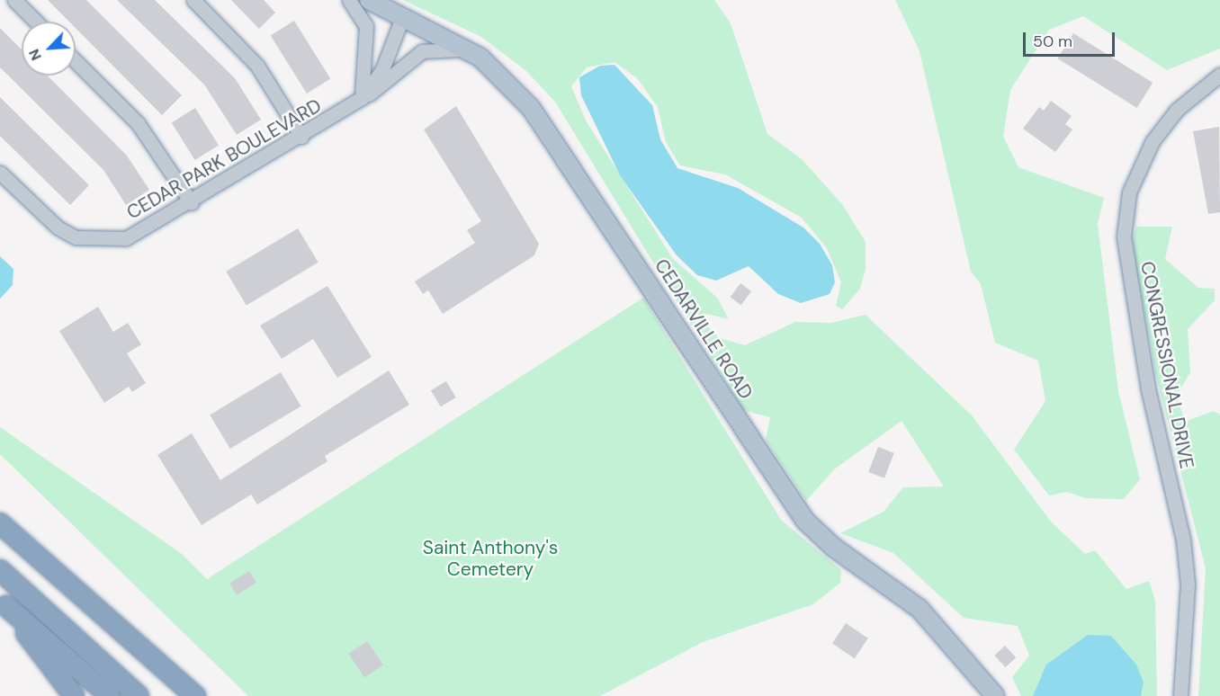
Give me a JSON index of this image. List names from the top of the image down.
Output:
{
  "streets": {
    "main road": ["CEDARVILLE ROAD"],
    "street": ["CEDAR PARK BOULEVARD", "CONGRESSIONAL DRIVE"]
  },
  "crossings": [
    ["CEDAR PARK BOULEVARD", "CEDARVILLE ROAD"]
  ],
  "parks": ["Saint Anthony's Cemetery"],
  "scale_bar": "50 m",
  "north": "bottom left"
}
